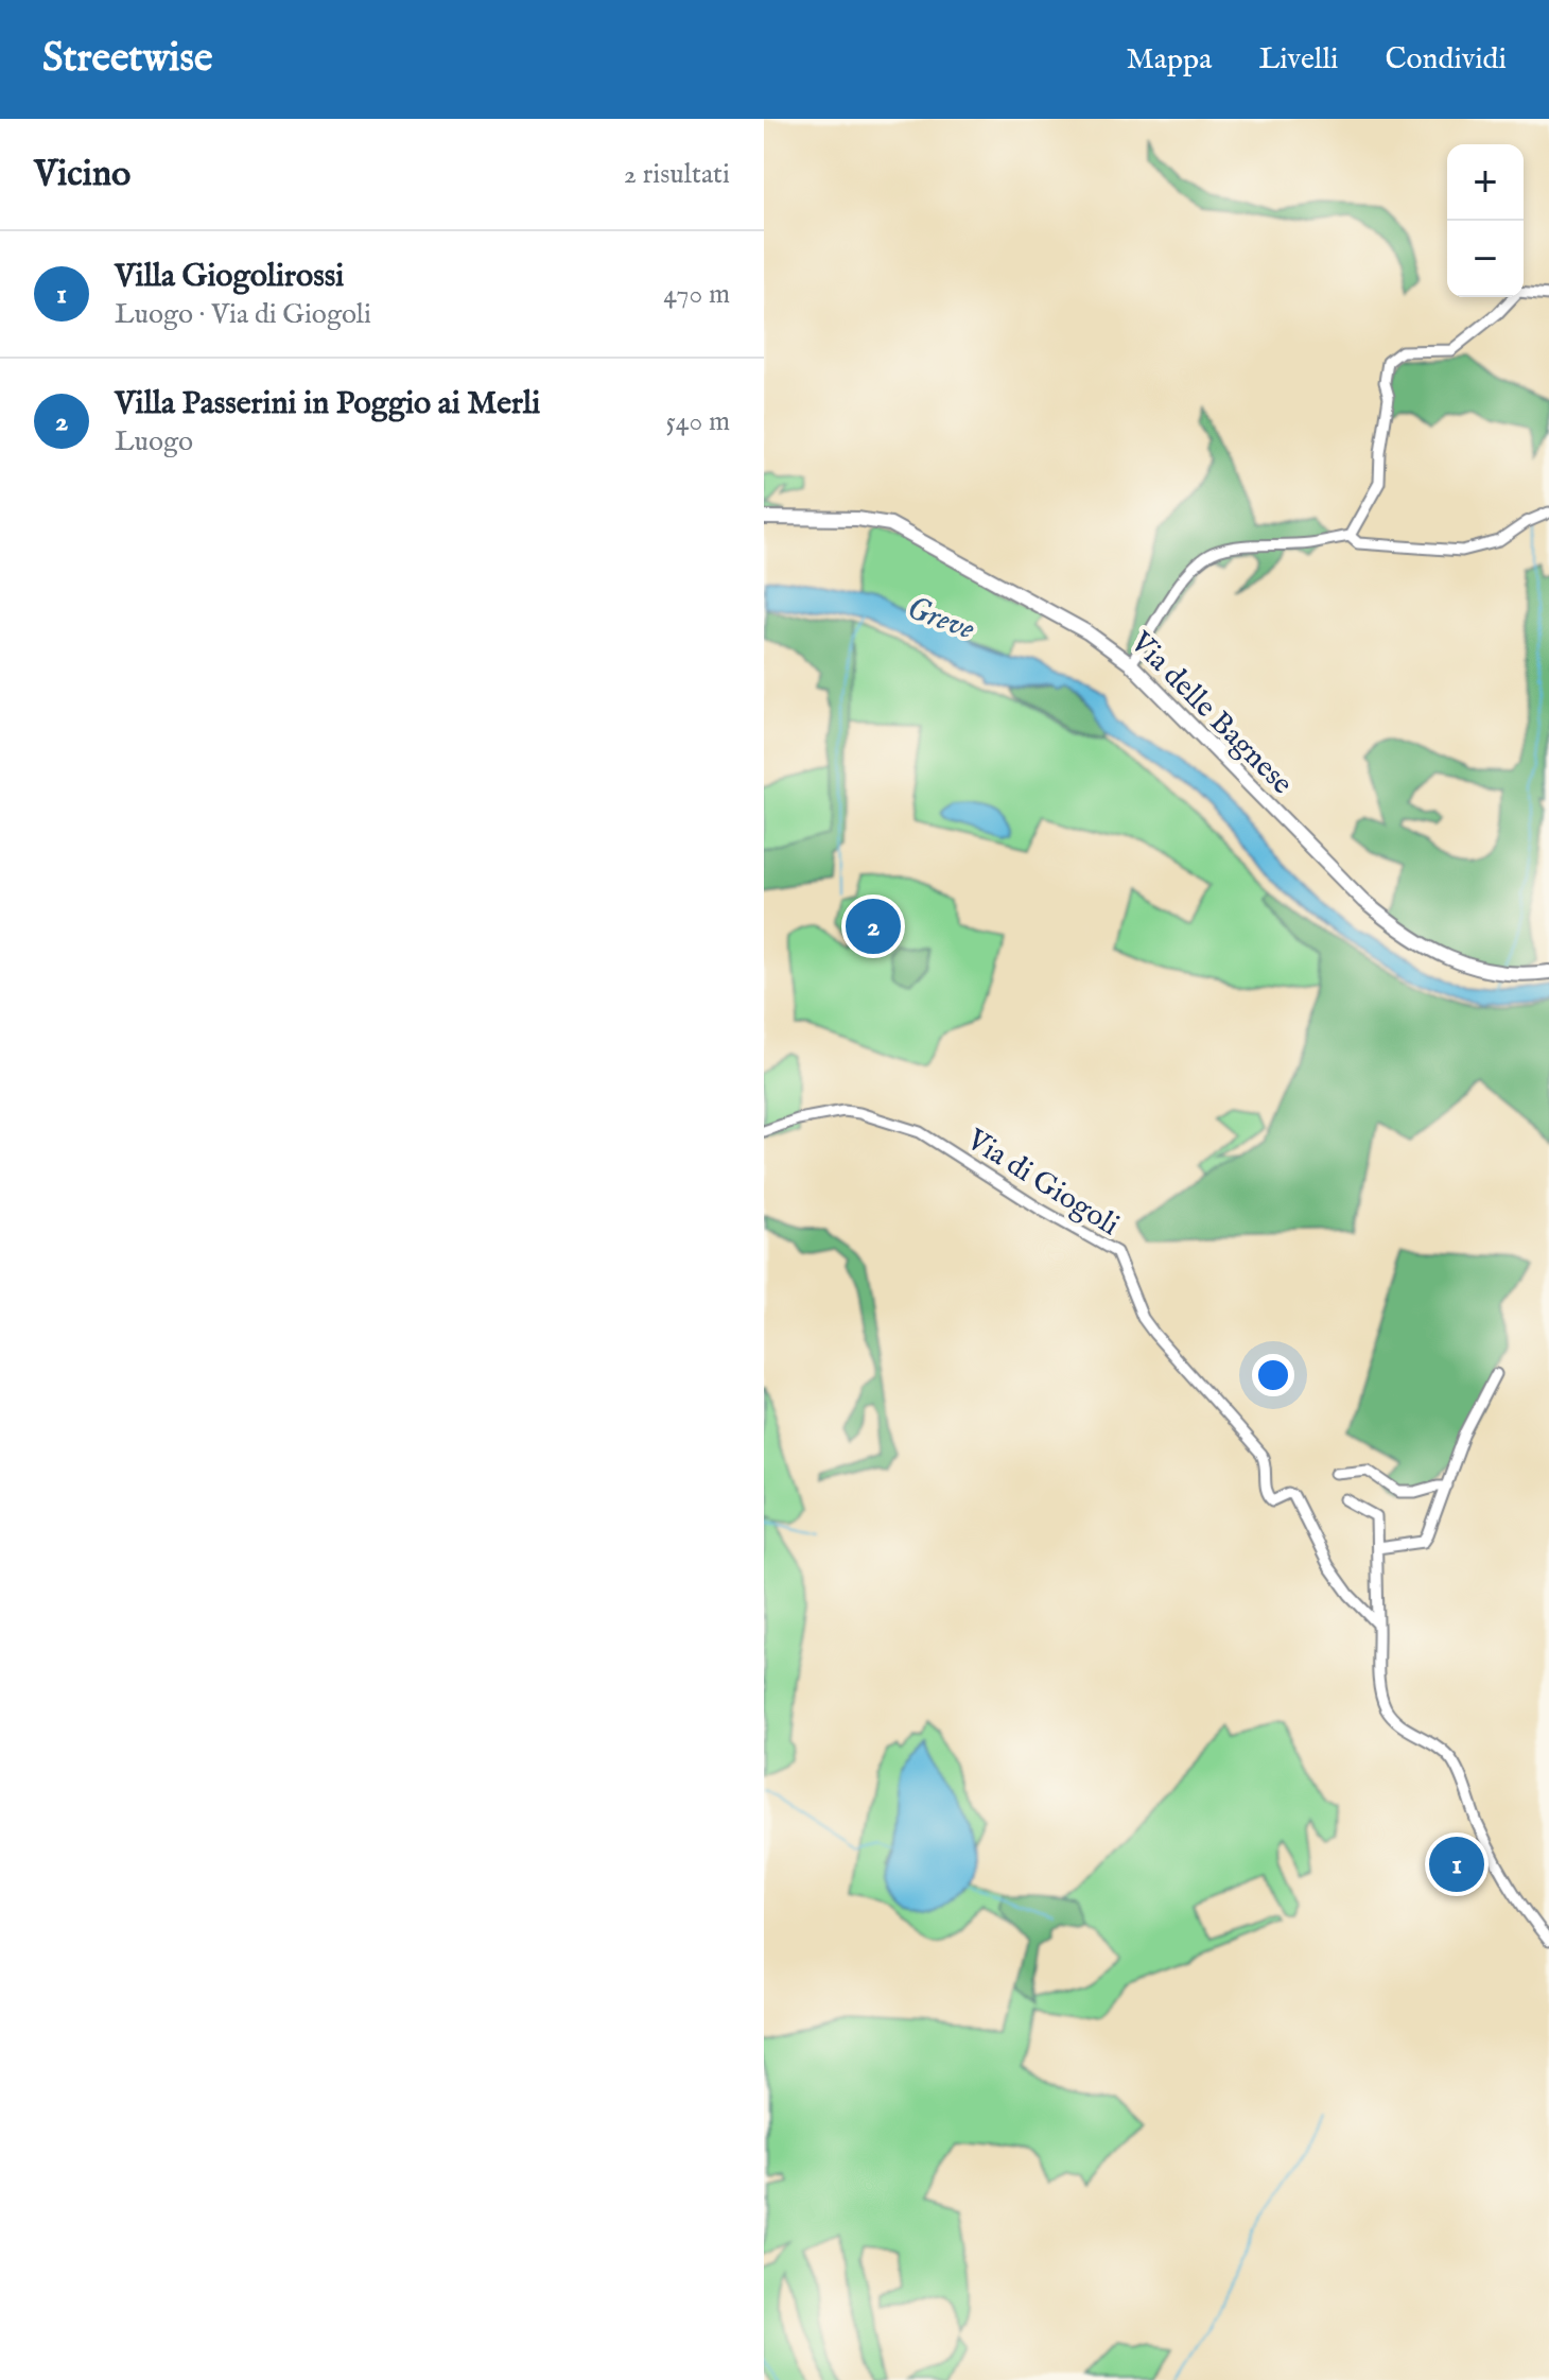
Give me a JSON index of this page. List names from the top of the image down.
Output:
{
  "streets": {
    "main road": ["Via delle Bagnese"],
    "street": ["Via di Giogoli"]
  },
  "water": ["Greve"],
  "page": {
    "header": "Streetwise",
    "nav": ["Mappa", "Livelli", "Condividi"],
    "heading": ["Vicino", "2 risultati"],
    "map_buttons": ["+", "−"],
    "list": [
      {
        "mark": "1",
        "name": "Villa Giogolirossi",
        "note": "Luogo · Via di Giogoli",
        "value": "470 m"
      },
      {
        "mark": "2",
        "name": "Villa Passerini in Poggio ai Merli",
        "note": "Luogo",
        "value": "540 m"
      }
    ],
    "pins": ["2", "1"]
  }
}
